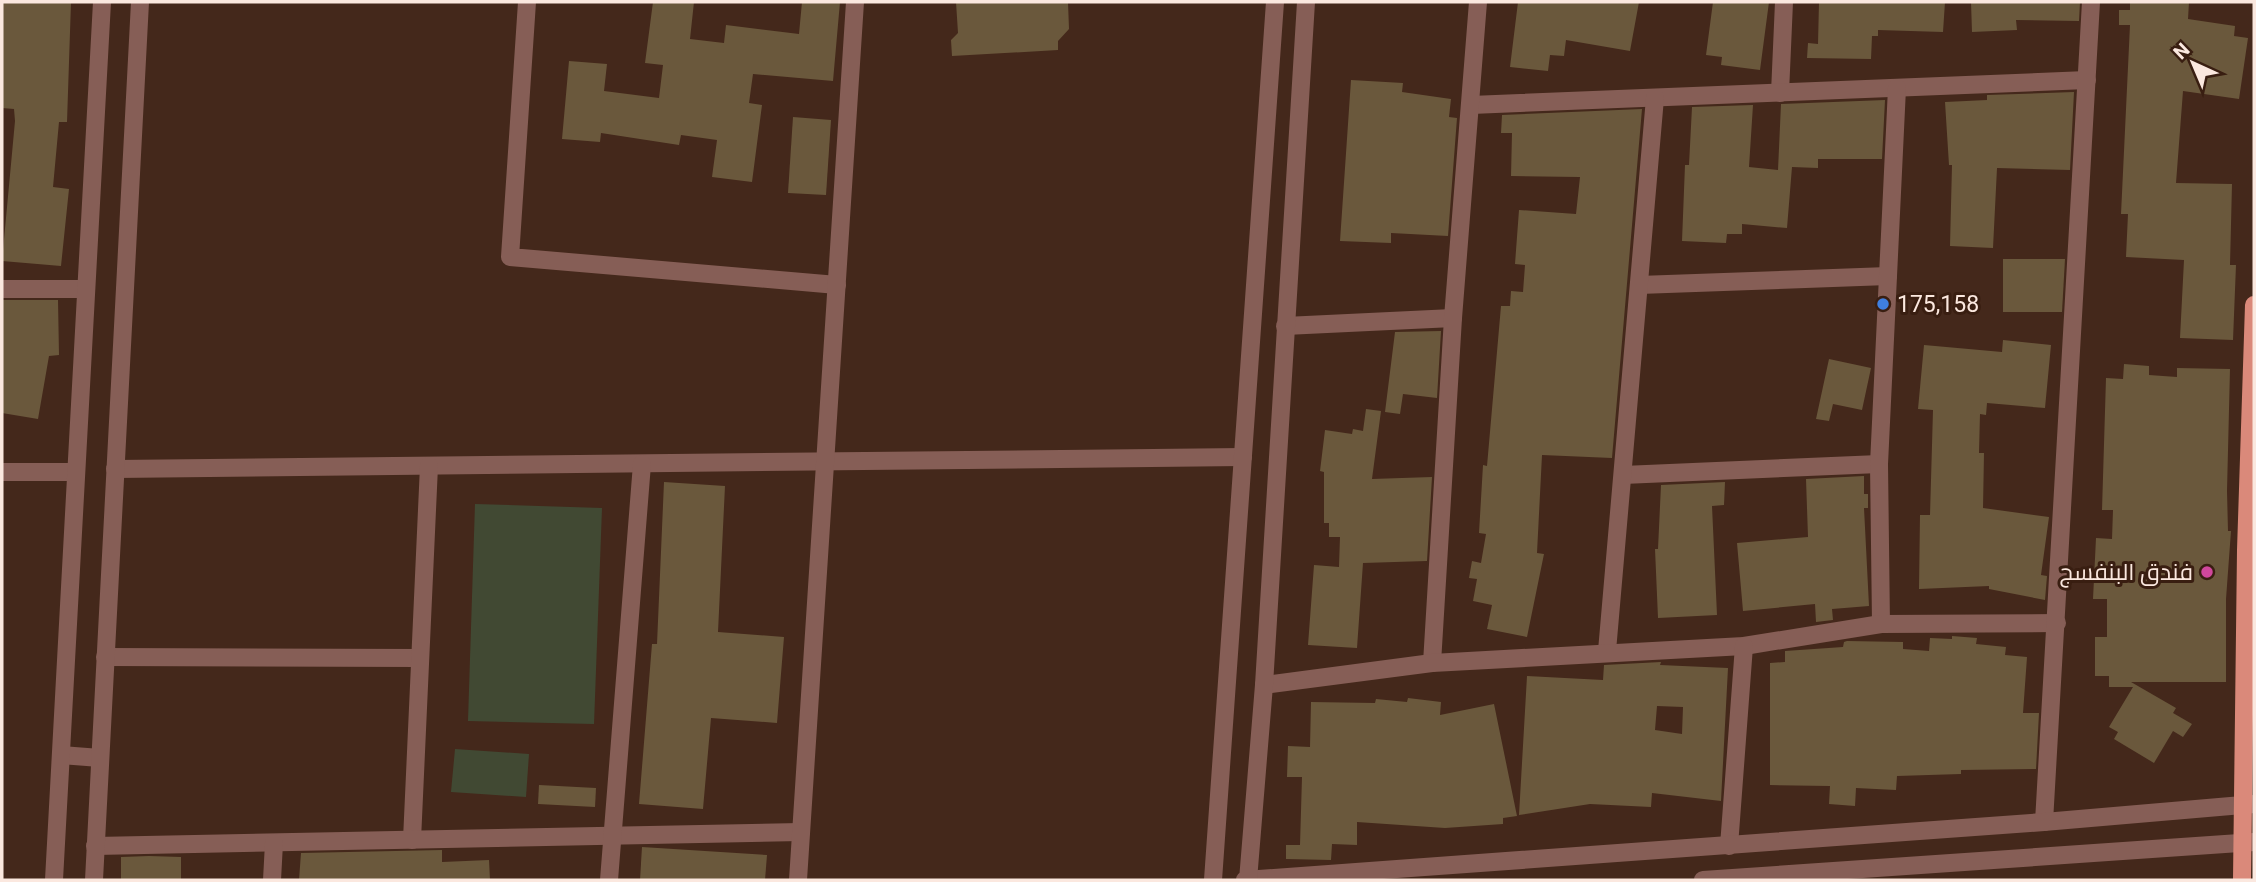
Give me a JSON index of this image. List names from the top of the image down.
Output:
{
  "places": ["175,158", "فندق البنفسج"],
  "north": "top left"
}
